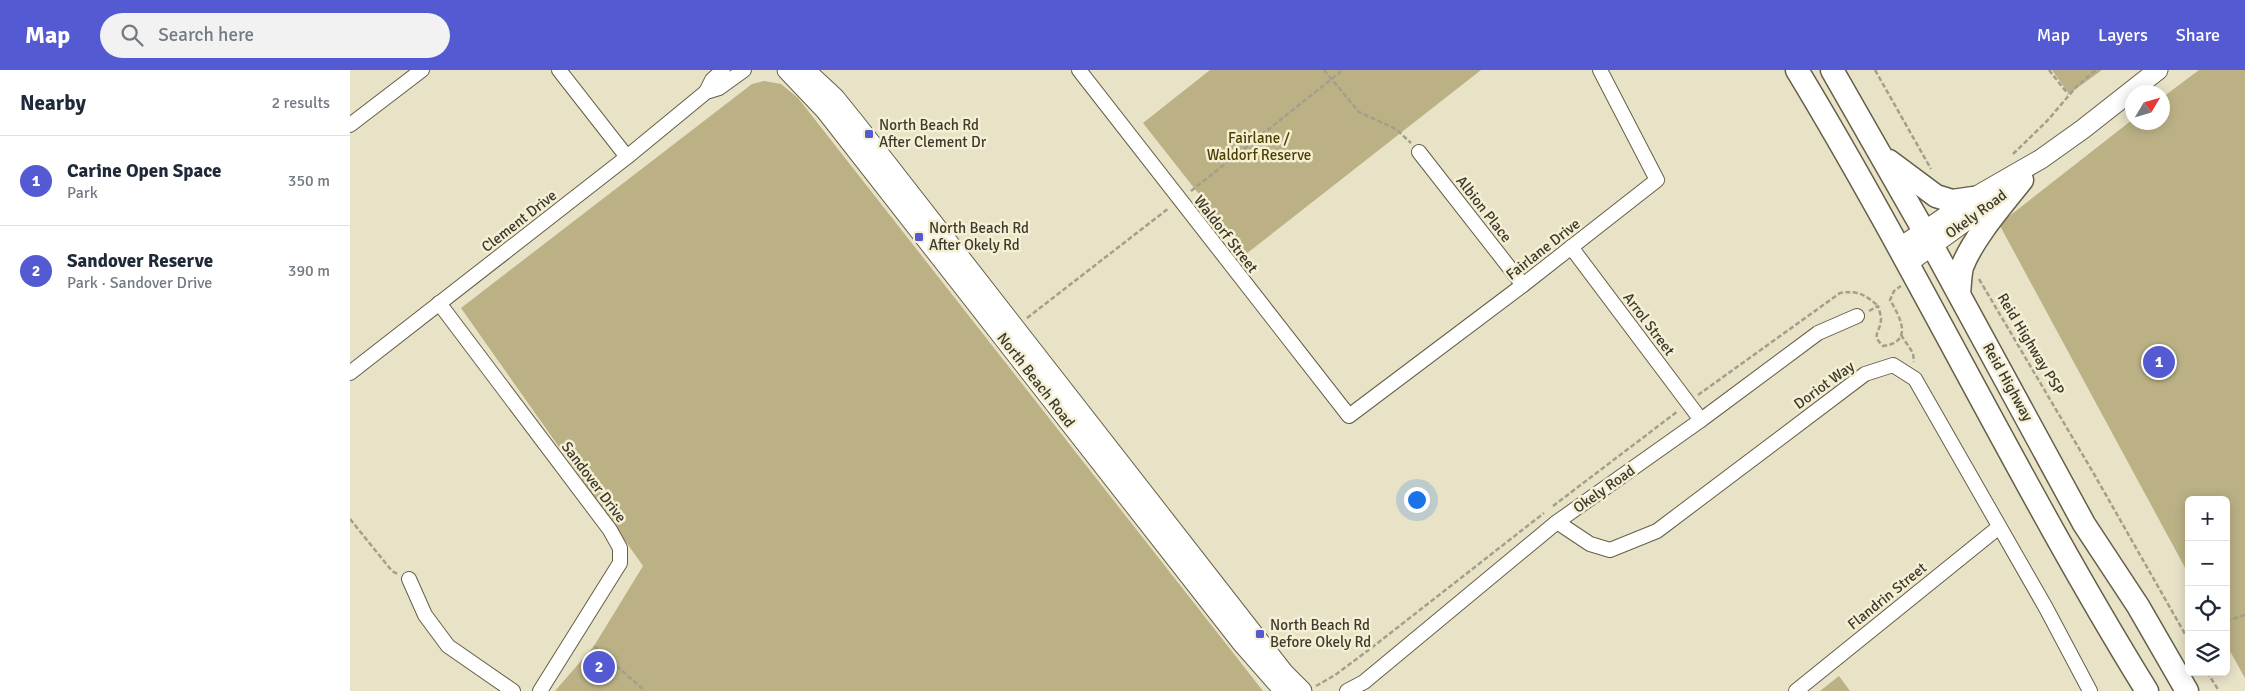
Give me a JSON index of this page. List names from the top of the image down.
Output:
{
  "streets": {
    "highway": ["Reid Highway"],
    "main road": ["Okely Road", "North Beach Road"],
    "street": [
      "Albion Place",
      "Clement Drive",
      "Waldorf Street",
      "Fairlane Drive",
      "Arrol Street",
      "Doriot Way",
      "Sandover Drive",
      "Flandrin Street"
    ],
    "path": ["Reid Highway PSP"]
  },
  "crossings": [
    ["Albion Place", "Fairlane Drive"],
    ["Okely Road", "Arrol Street"],
    ["Okely Road", "Reid Highway"],
    ["Okely Road", "Doriot Way"],
    ["Clement Drive", "Sandover Drive"],
    ["Waldorf Street", "Fairlane Drive"],
    ["Fairlane Drive", "Arrol Street"],
    ["Doriot Way", "Flandrin Street"]
  ],
  "parks": ["Fairlane / Waldorf Reserve"],
  "places": {
    "transit": ["North Beach Rd After Clement Dr", "North Beach Rd After Okely Rd", "North Beach Rd Before Okely Rd"]
  },
  "north": "top right",
  "page": {
    "header": "Map",
    "search": "Search here",
    "nav": ["Map", "Layers", "Share"],
    "heading": ["Nearby", "2 results"],
    "list": [
      {
        "mark": "1",
        "name": "Carine Open Space",
        "note": "Park",
        "value": "350 m"
      },
      {
        "mark": "2",
        "name": "Sandover Reserve",
        "note": "Park · Sandover Drive",
        "value": "390 m"
      }
    ],
    "pins": ["1", "2"],
    "map_buttons": ["+", "−"]
  }
}
